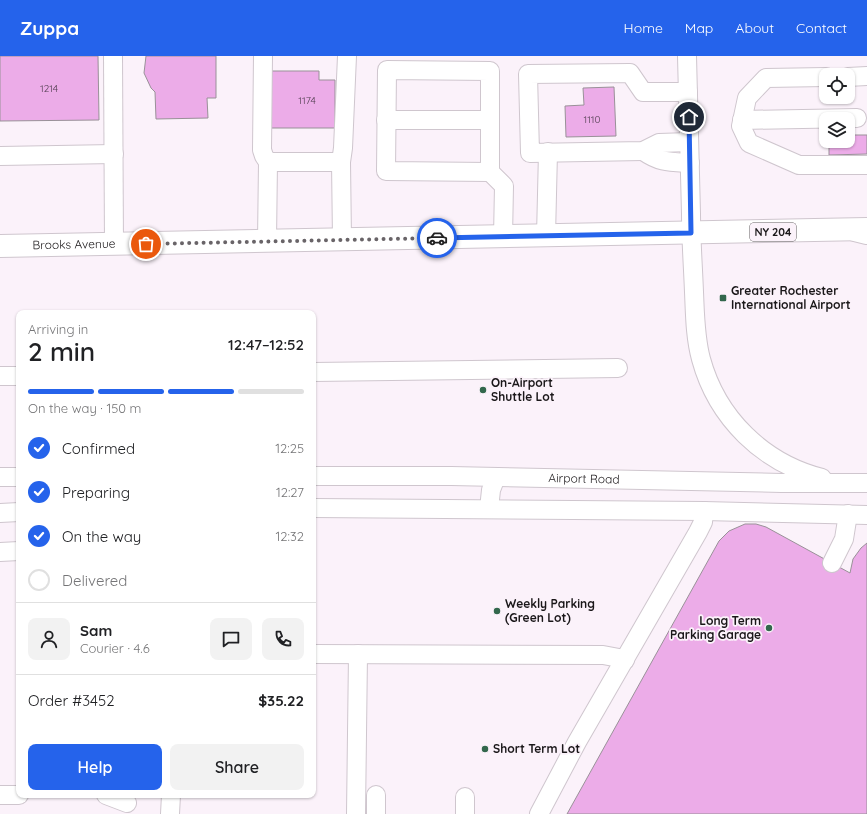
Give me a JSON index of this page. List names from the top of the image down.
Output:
{
  "streets": {
    "main road": ["NY 204", "Brooks Avenue"],
    "street": ["Airport Road"]
  },
  "crossings": [
    ["Brooks Avenue", "Airport Road"]
  ],
  "places": {
    "transit": ["Greater Rochester International Airport"],
    "other": [
      "On-Airport Shuttle Lot",
      "Weekly Parking (Green Lot)",
      "Long Term Parking Garage",
      "Short Term Lot"
    ]
  },
  "house_numbers": ["1214", "1174", "1110"],
  "page": {
    "header": "Zuppa",
    "nav": [
      "Home",
      "Map",
      "About",
      "Contact"
    ],
    "heading": ["2 min", "Arriving in", "12:47–12:52"],
    "panel": [
      "Sam",
      "Courier · 4.6",
      "Order #3452",
      "$35.22"
    ],
    "bar": "On the way · 150 m",
    "list": [
      ["Confirmed", "12:25"],
      ["Preparing", "12:27"],
      ["On the way", "12:32"],
      "Delivered"
    ],
    "buttons": ["Help", "Share"]
  }
}
